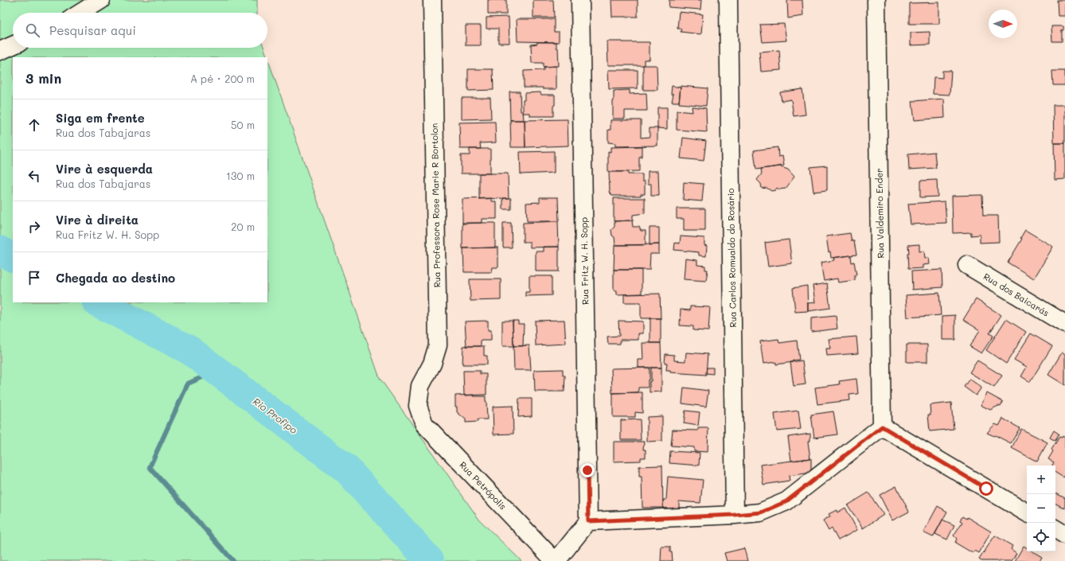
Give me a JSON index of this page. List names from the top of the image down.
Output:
{
  "streets": {
    "street": [
      "Rua Professora Rose Marie R Bortolon",
      "Rua Valdemiro Ender",
      "Rua Carlos Romualdo do Rosário",
      "Rua Fritz W. H. Sopp",
      "Rua dos Baicarás",
      "Rua Petrópolis"
    ]
  },
  "crossings": [
    ["Rua Professora Rose Marie R Bortolon", "Rua Petrópolis"]
  ],
  "water": ["Rio Profipo"],
  "north": "right",
  "page": {
    "search": "Pesquisar aqui",
    "heading": ["3 min", "A pé · 200 m"],
    "list": [
      ["Siga em frente", "Rua dos Tabajaras", "50 m"],
      ["Vire à esquerda", "Rua dos Tabajaras", "130 m"],
      ["Vire à direita", "Rua Fritz W. H. Sopp", "20 m"],
      "Chegada ao destino"
    ],
    "map_buttons": ["+", "−"]
  }
}
